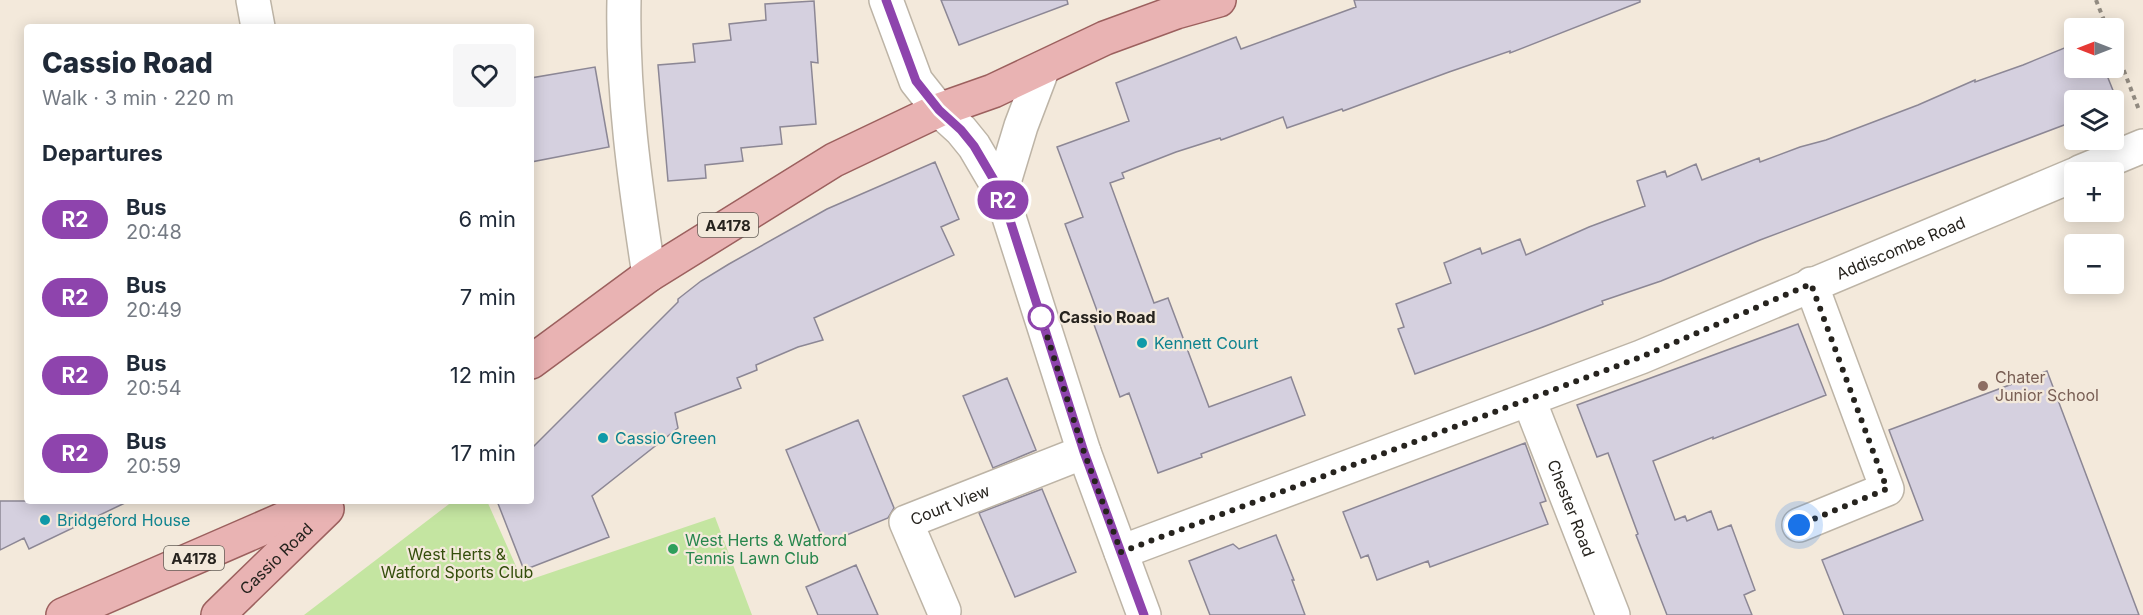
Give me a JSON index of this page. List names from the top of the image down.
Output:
{
  "streets": {
    "main road": ["A4178", "Cassio Road"],
    "street": ["Addiscombe Road", "Court View", "Chester Road"]
  },
  "crossings": [
    ["Addiscombe Road", "Chester Road"]
  ],
  "parks": ["West Herts & Watford Sports Club"],
  "places": [
    "Cassio Road",
    "Kennett Court",
    "Chater Junior School",
    "Cassio Green",
    "Bridgeford House",
    "West Herts & Watford Tennis Lawn Club"
  ],
  "lines": ["bus line R2"],
  "north": "left",
  "page": {
    "on_map": "R2",
    "map_buttons": ["+", "−"],
    "heading": [
      ["Cassio Road", "Walk · 3 min · 220 m"],
      "Departures"
    ],
    "list": [
      {
        "mark": "R2",
        "name": "Bus",
        "note": "20:48",
        "value": "6 min"
      },
      {
        "mark": "R2",
        "name": "Bus",
        "note": "20:49",
        "value": "7 min"
      },
      {
        "mark": "R2",
        "name": "Bus",
        "note": "20:54",
        "value": "12 min"
      },
      {
        "mark": "R2",
        "name": "Bus",
        "note": "20:59",
        "value": "17 min"
      }
    ]
  }
}
